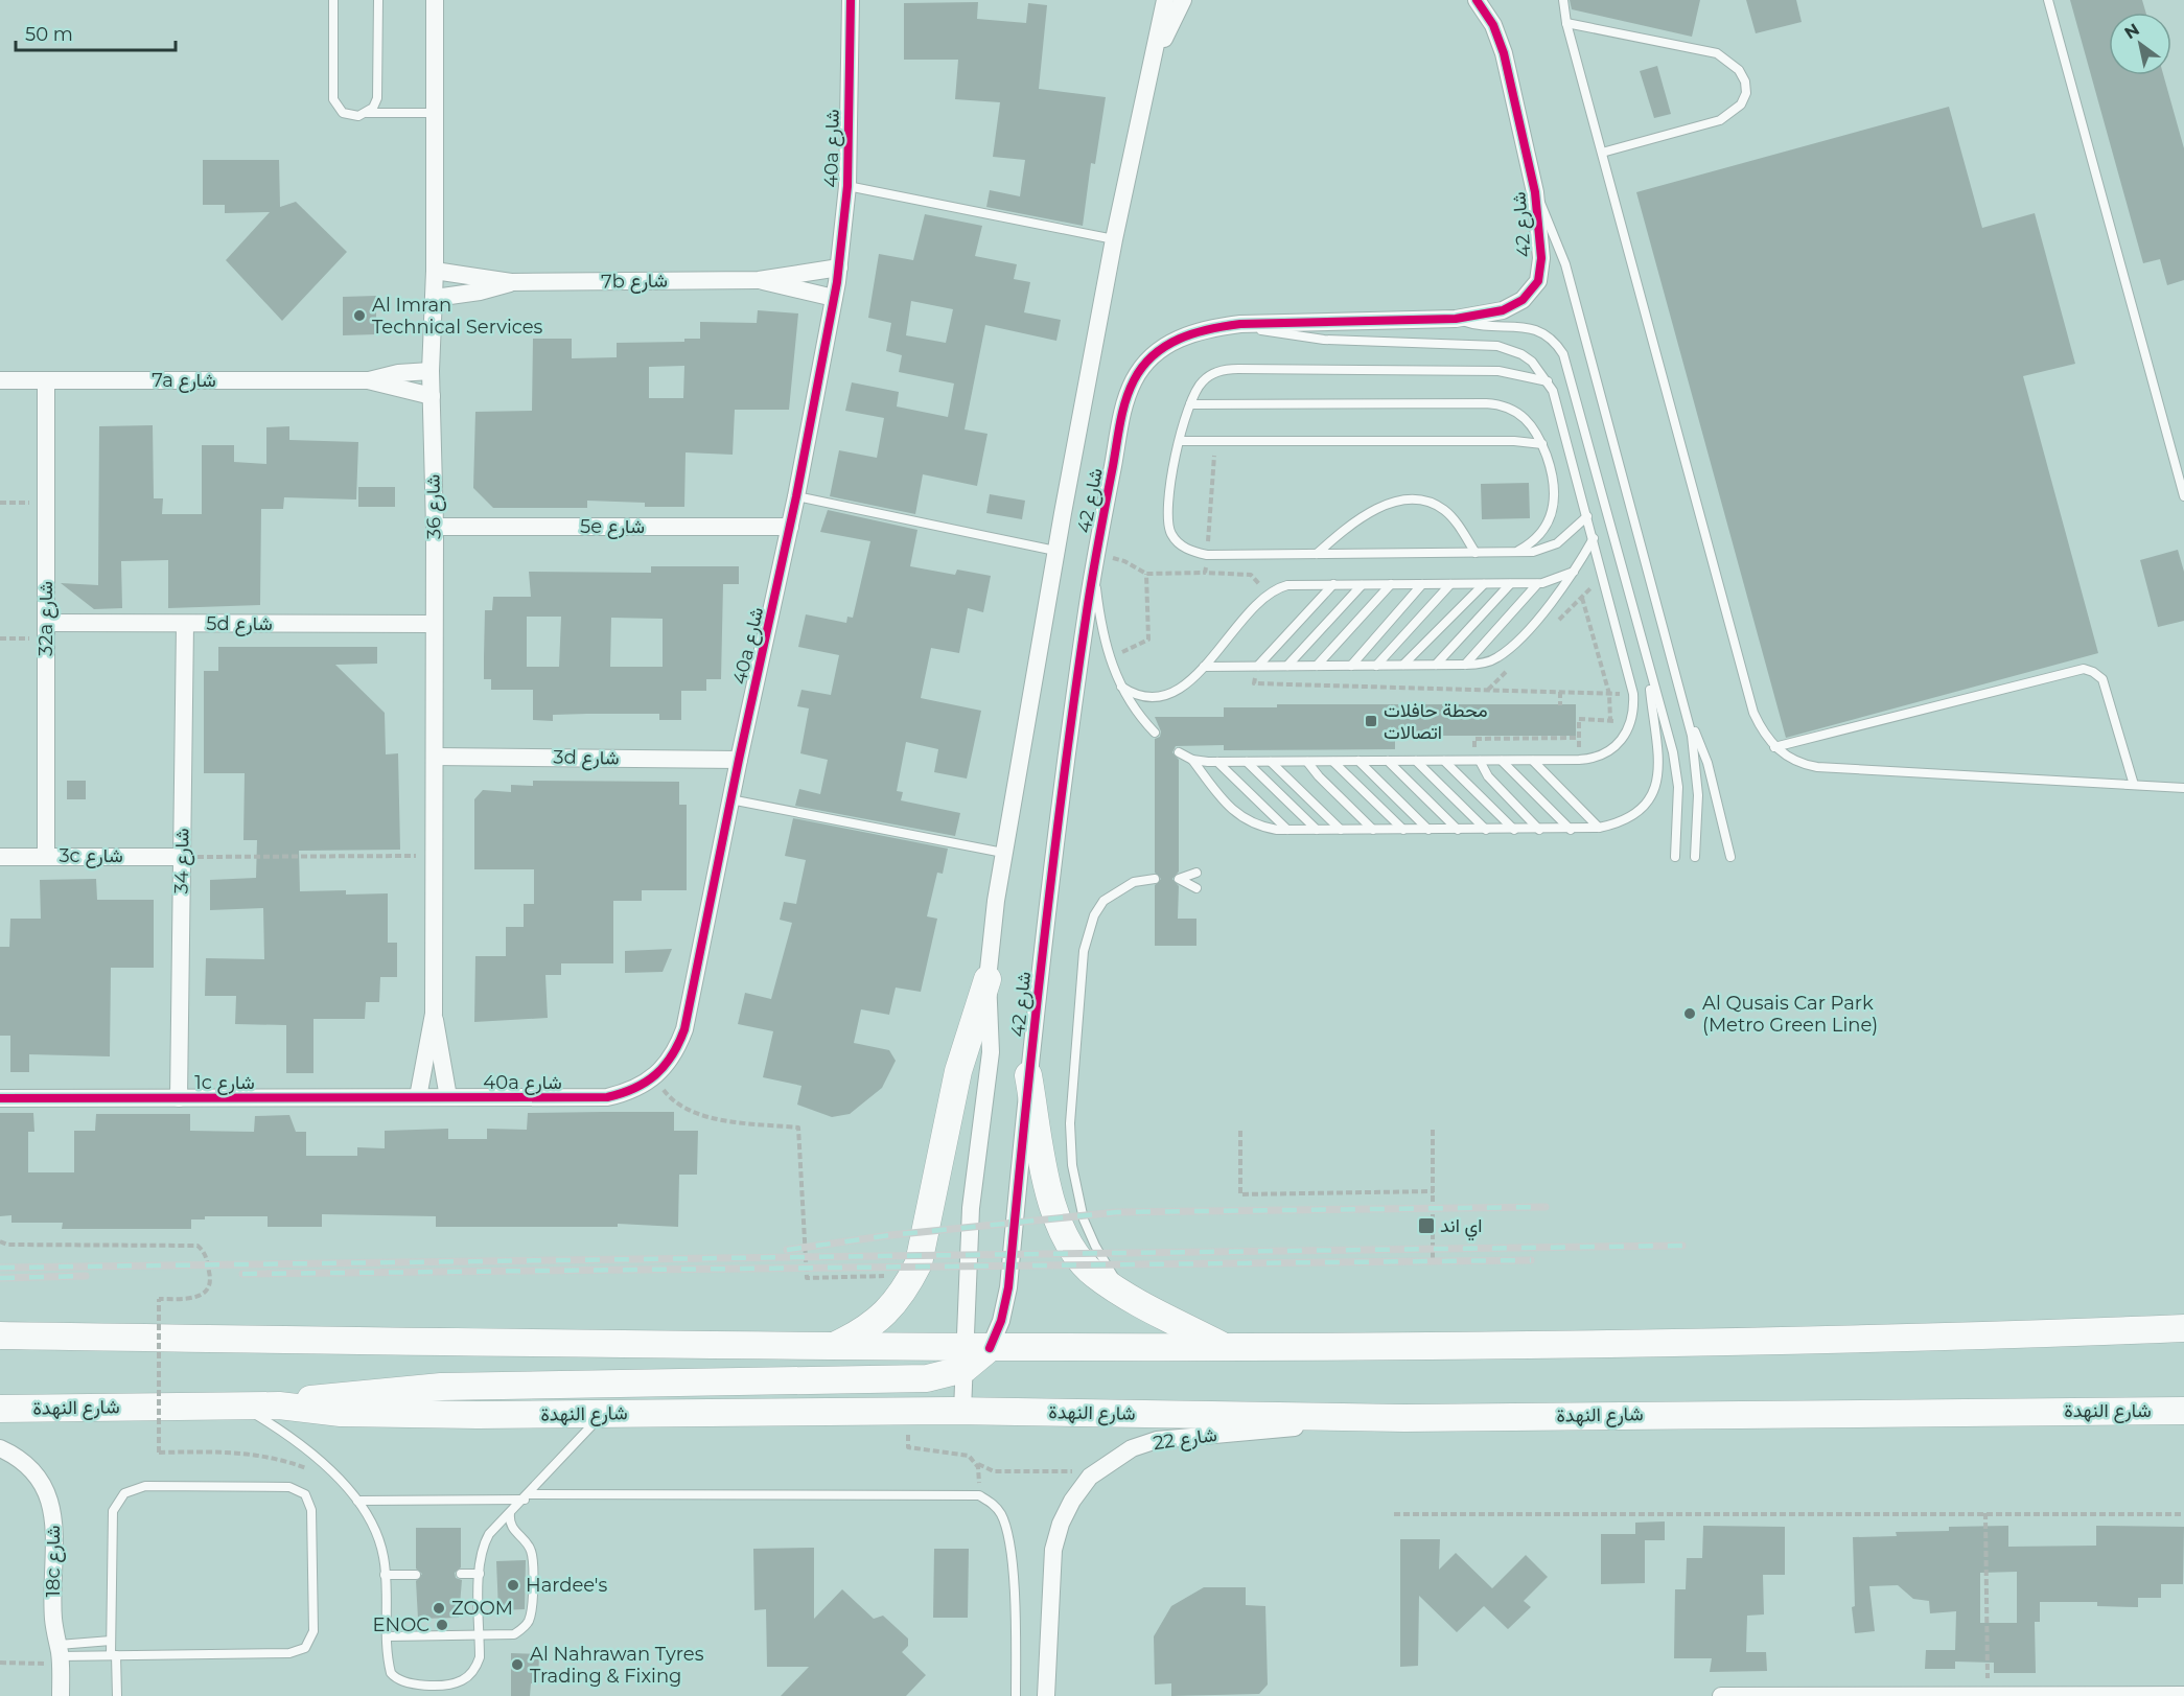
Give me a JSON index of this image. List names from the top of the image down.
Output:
{
  "streets": {
    "main road": ["شارع النهدة"],
    "street": [
      "40a شارع",
      "شارع 42",
      "7b شارع",
      "7a شارع",
      "شارع 36",
      "5e شارع",
      "32a شارع",
      "5d شارع",
      "3d شارع",
      "3c شارع",
      "شارع 34",
      "1c شارع",
      "شارع 22",
      "18c شارع"
    ]
  },
  "crossings": [
    ["40a شارع", "7b شارع"],
    ["40a شارع", "شارع 36"],
    ["40a شارع", "5e شارع"],
    ["40a شارع", "3d شارع"],
    ["40a شارع", "1c شارع"],
    ["شارع 42", "شارع النهدة"],
    ["7b شارع", "شارع 36"],
    ["7a شارع", "شارع 36"],
    ["7a شارع", "32a شارع"],
    ["شارع 36", "5e شارع"],
    ["شارع 36", "5d شارع"],
    ["شارع 36", "3d شارع"],
    ["شارع 36", "1c شارع"],
    ["32a شارع", "5d شارع"],
    ["32a شارع", "3c شارع"],
    ["5d شارع", "شارع 34"],
    ["3c شارع", "شارع 34"],
    ["شارع 34", "1c شارع"],
    ["شارع النهدة", "شارع 22"]
  ],
  "places": {
    "other": [
      "Al Imran Technical Services",
      "Al Qusais Car Park (Metro Green Line)",
      "Hardee's",
      "ZOOM",
      "ENOC",
      "Al Nahrawan Tyres Trading & Fixing"
    ],
    "transit": ["محطة حافلات اتصالات", "اي اند"]
  },
  "scale_bar": "50 m",
  "north": "top left"
}
